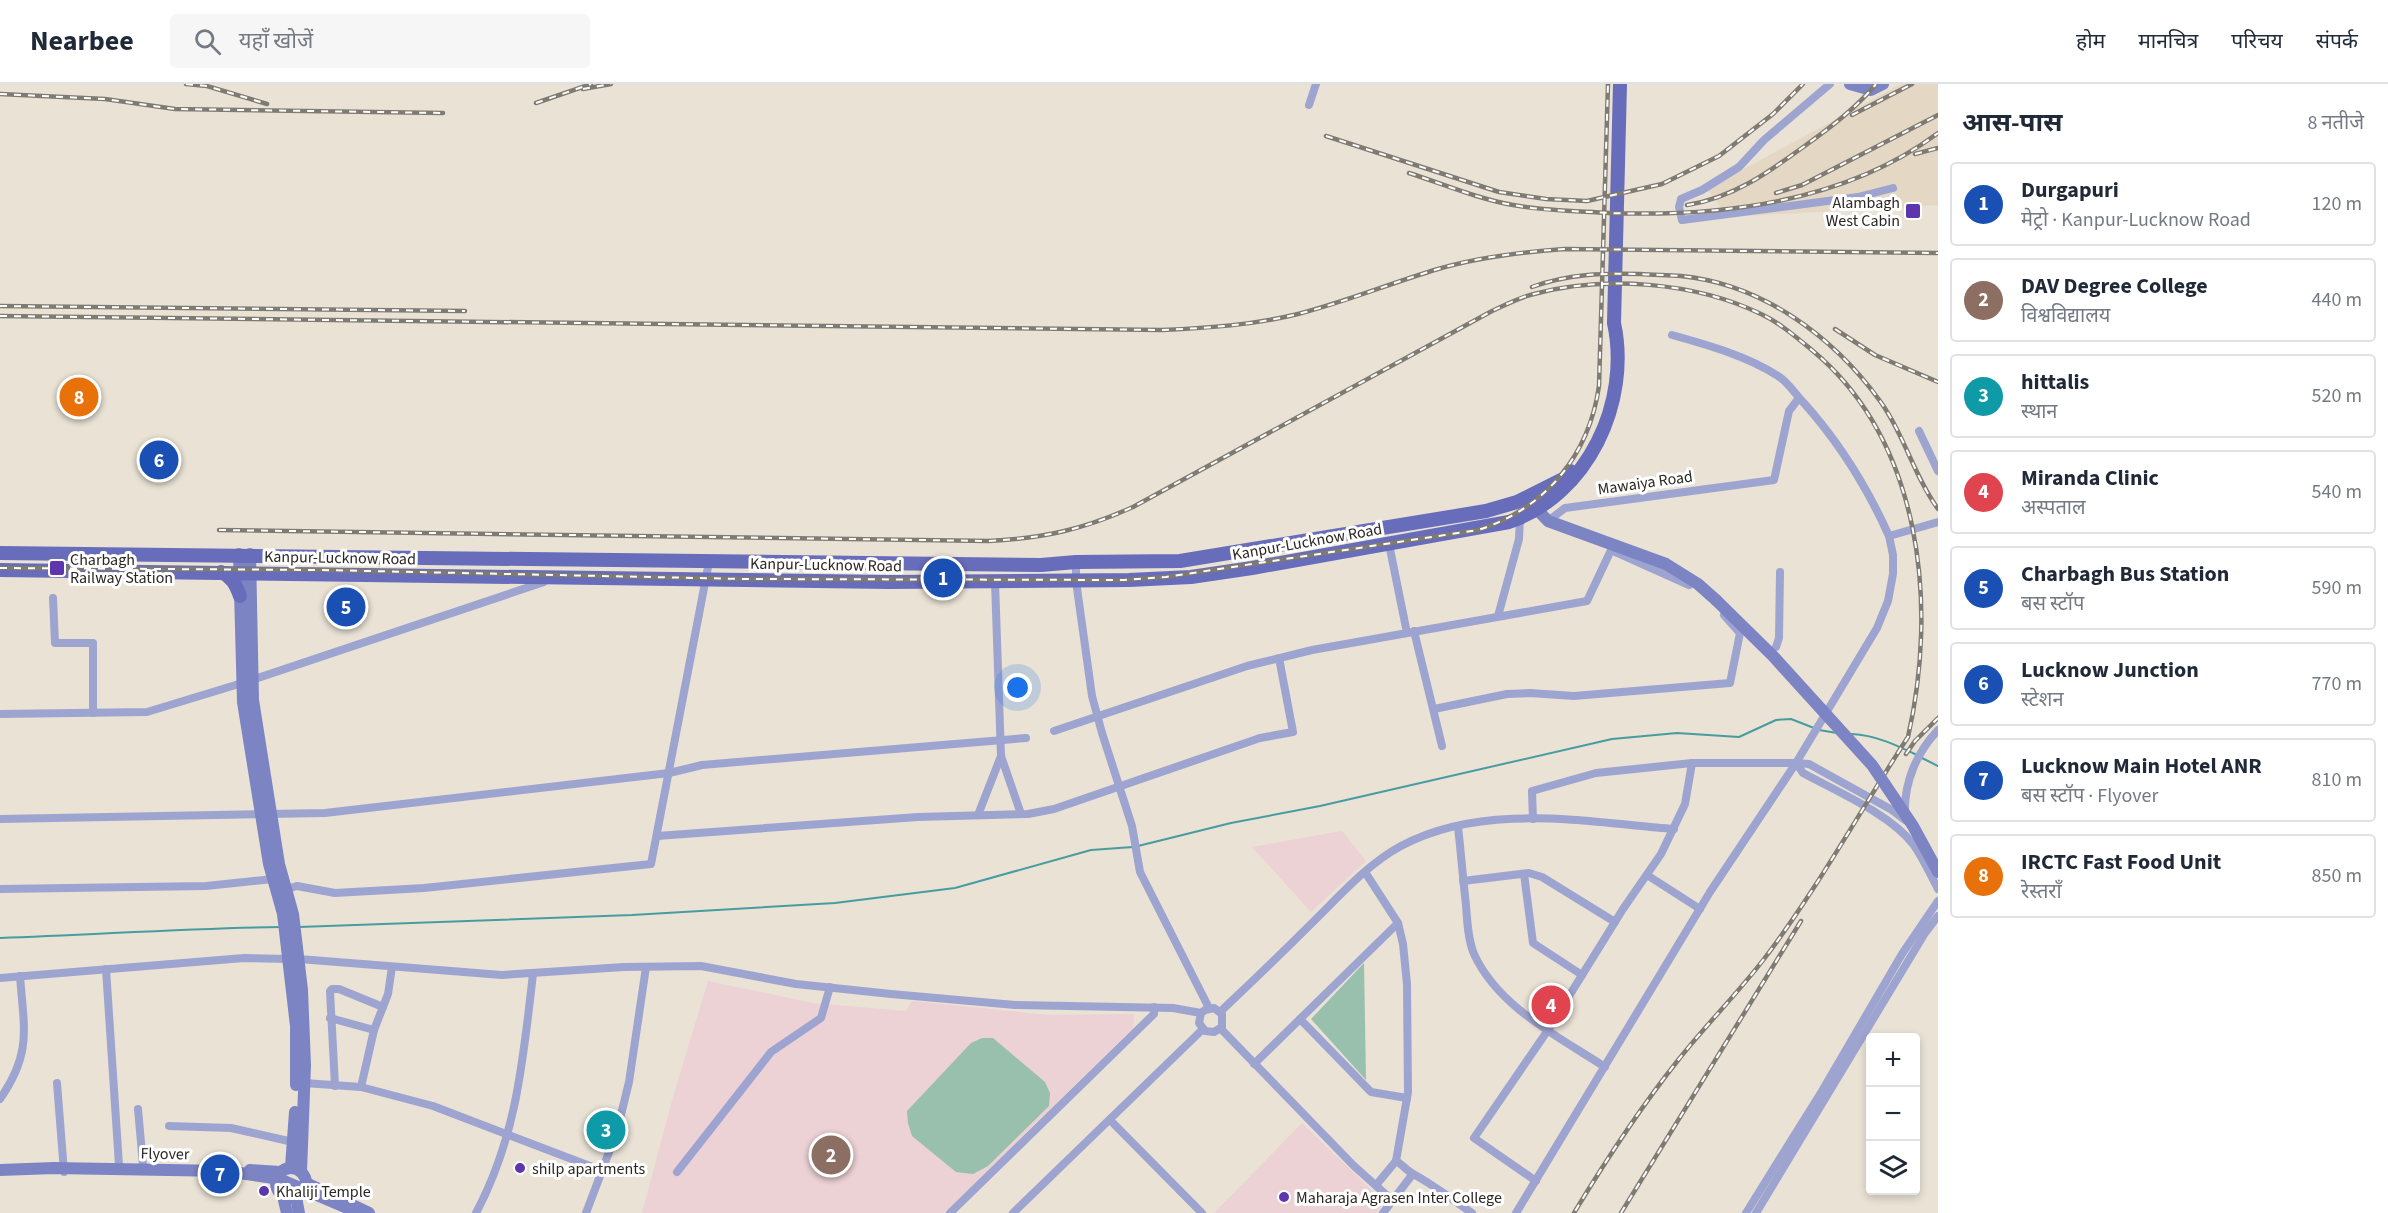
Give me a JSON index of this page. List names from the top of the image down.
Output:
{
  "streets": {
    "main road": ["Kanpur-Lucknow Road"],
    "street": ["Mawaiya Road", "Flyover"]
  },
  "places": {
    "transit": ["Alambagh West Cabin", "Charbagh Railway Station"],
    "other": ["shilp apartments", "Khaliji Temple", "Maharaja Agrasen Inter College"]
  },
  "page": {
    "header": "Nearbee",
    "search": "यहाँ खोजें",
    "nav": [
      "होम",
      "मानचित्र",
      "परिचय",
      "संपर्क"
    ],
    "heading": ["आस-पास", "8 नतीजे"],
    "list": [
      {
        "mark": "1",
        "name": "Durgapuri",
        "note": "मेट्रो · Kanpur-Lucknow Road",
        "value": "120 m"
      },
      {
        "mark": "2",
        "name": "DAV Degree College",
        "note": "विश्वविद्यालय",
        "value": "440 m"
      },
      {
        "mark": "3",
        "name": "hittalis",
        "note": "स्थान",
        "value": "520 m"
      },
      {
        "mark": "4",
        "name": "Miranda Clinic",
        "note": "अस्पताल",
        "value": "540 m"
      },
      {
        "mark": "5",
        "name": "Charbagh Bus Station",
        "note": "बस स्टॉप",
        "value": "590 m"
      },
      {
        "mark": "6",
        "name": "Lucknow Junction",
        "note": "स्टेशन",
        "value": "770 m"
      },
      {
        "mark": "7",
        "name": "Lucknow Main Hotel ANR",
        "note": "बस स्टॉप · Flyover",
        "value": "810 m"
      },
      {
        "mark": "8",
        "name": "IRCTC Fast Food Unit",
        "note": "रेस्तराँ",
        "value": "850 m"
      }
    ],
    "pins": [
      "8",
      "6",
      "1",
      "5",
      "4",
      "3",
      "2",
      "7"
    ],
    "map_buttons": ["+", "−"]
  }
}
